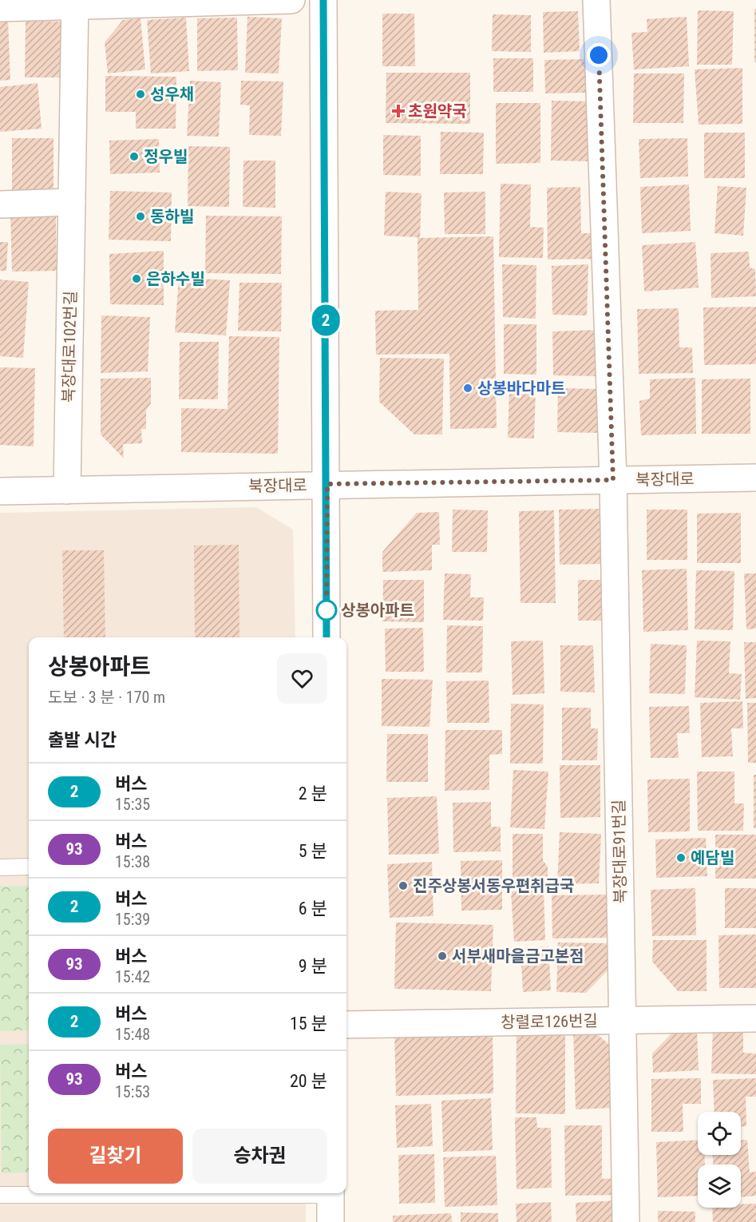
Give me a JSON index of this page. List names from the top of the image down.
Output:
{
  "streets": {
    "street": [
      "북장대로102번길",
      "북장대로",
      "북장대로91번길",
      "창렬로126번길"
    ]
  },
  "crossings": [
    ["북장대로102번길", "북장대로"],
    ["북장대로", "북장대로91번길"],
    ["북장대로91번길", "창렬로126번길"]
  ],
  "places": {
    "other": [
      "성우채",
      "정우빌",
      "동하빌",
      "은하수빌",
      "상봉바다마트",
      "상봉아파트",
      "예담빌",
      "진주상봉서동우편취급국",
      "서부새마을금고본점"
    ],
    "health": ["초원약국"]
  },
  "lines": ["bus line 2"],
  "page": {
    "on_map": "2",
    "heading": [
      ["상봉아파트", "도보 · 3 분 · 170 m"],
      "출발 시간"
    ],
    "list": [
      {
        "mark": "2",
        "name": "버스",
        "note": "15:35",
        "value": "2 분"
      },
      {
        "mark": "93",
        "name": "버스",
        "note": "15:38",
        "value": "5 분"
      },
      {
        "mark": "2",
        "name": "버스",
        "note": "15:39",
        "value": "6 분"
      },
      {
        "mark": "93",
        "name": "버스",
        "note": "15:42",
        "value": "9 분"
      },
      {
        "mark": "2",
        "name": "버스",
        "note": "15:48",
        "value": "15 분"
      },
      {
        "mark": "93",
        "name": "버스",
        "note": "15:53",
        "value": "20 분"
      }
    ],
    "buttons": ["길찾기", "승차권"]
  }
}
